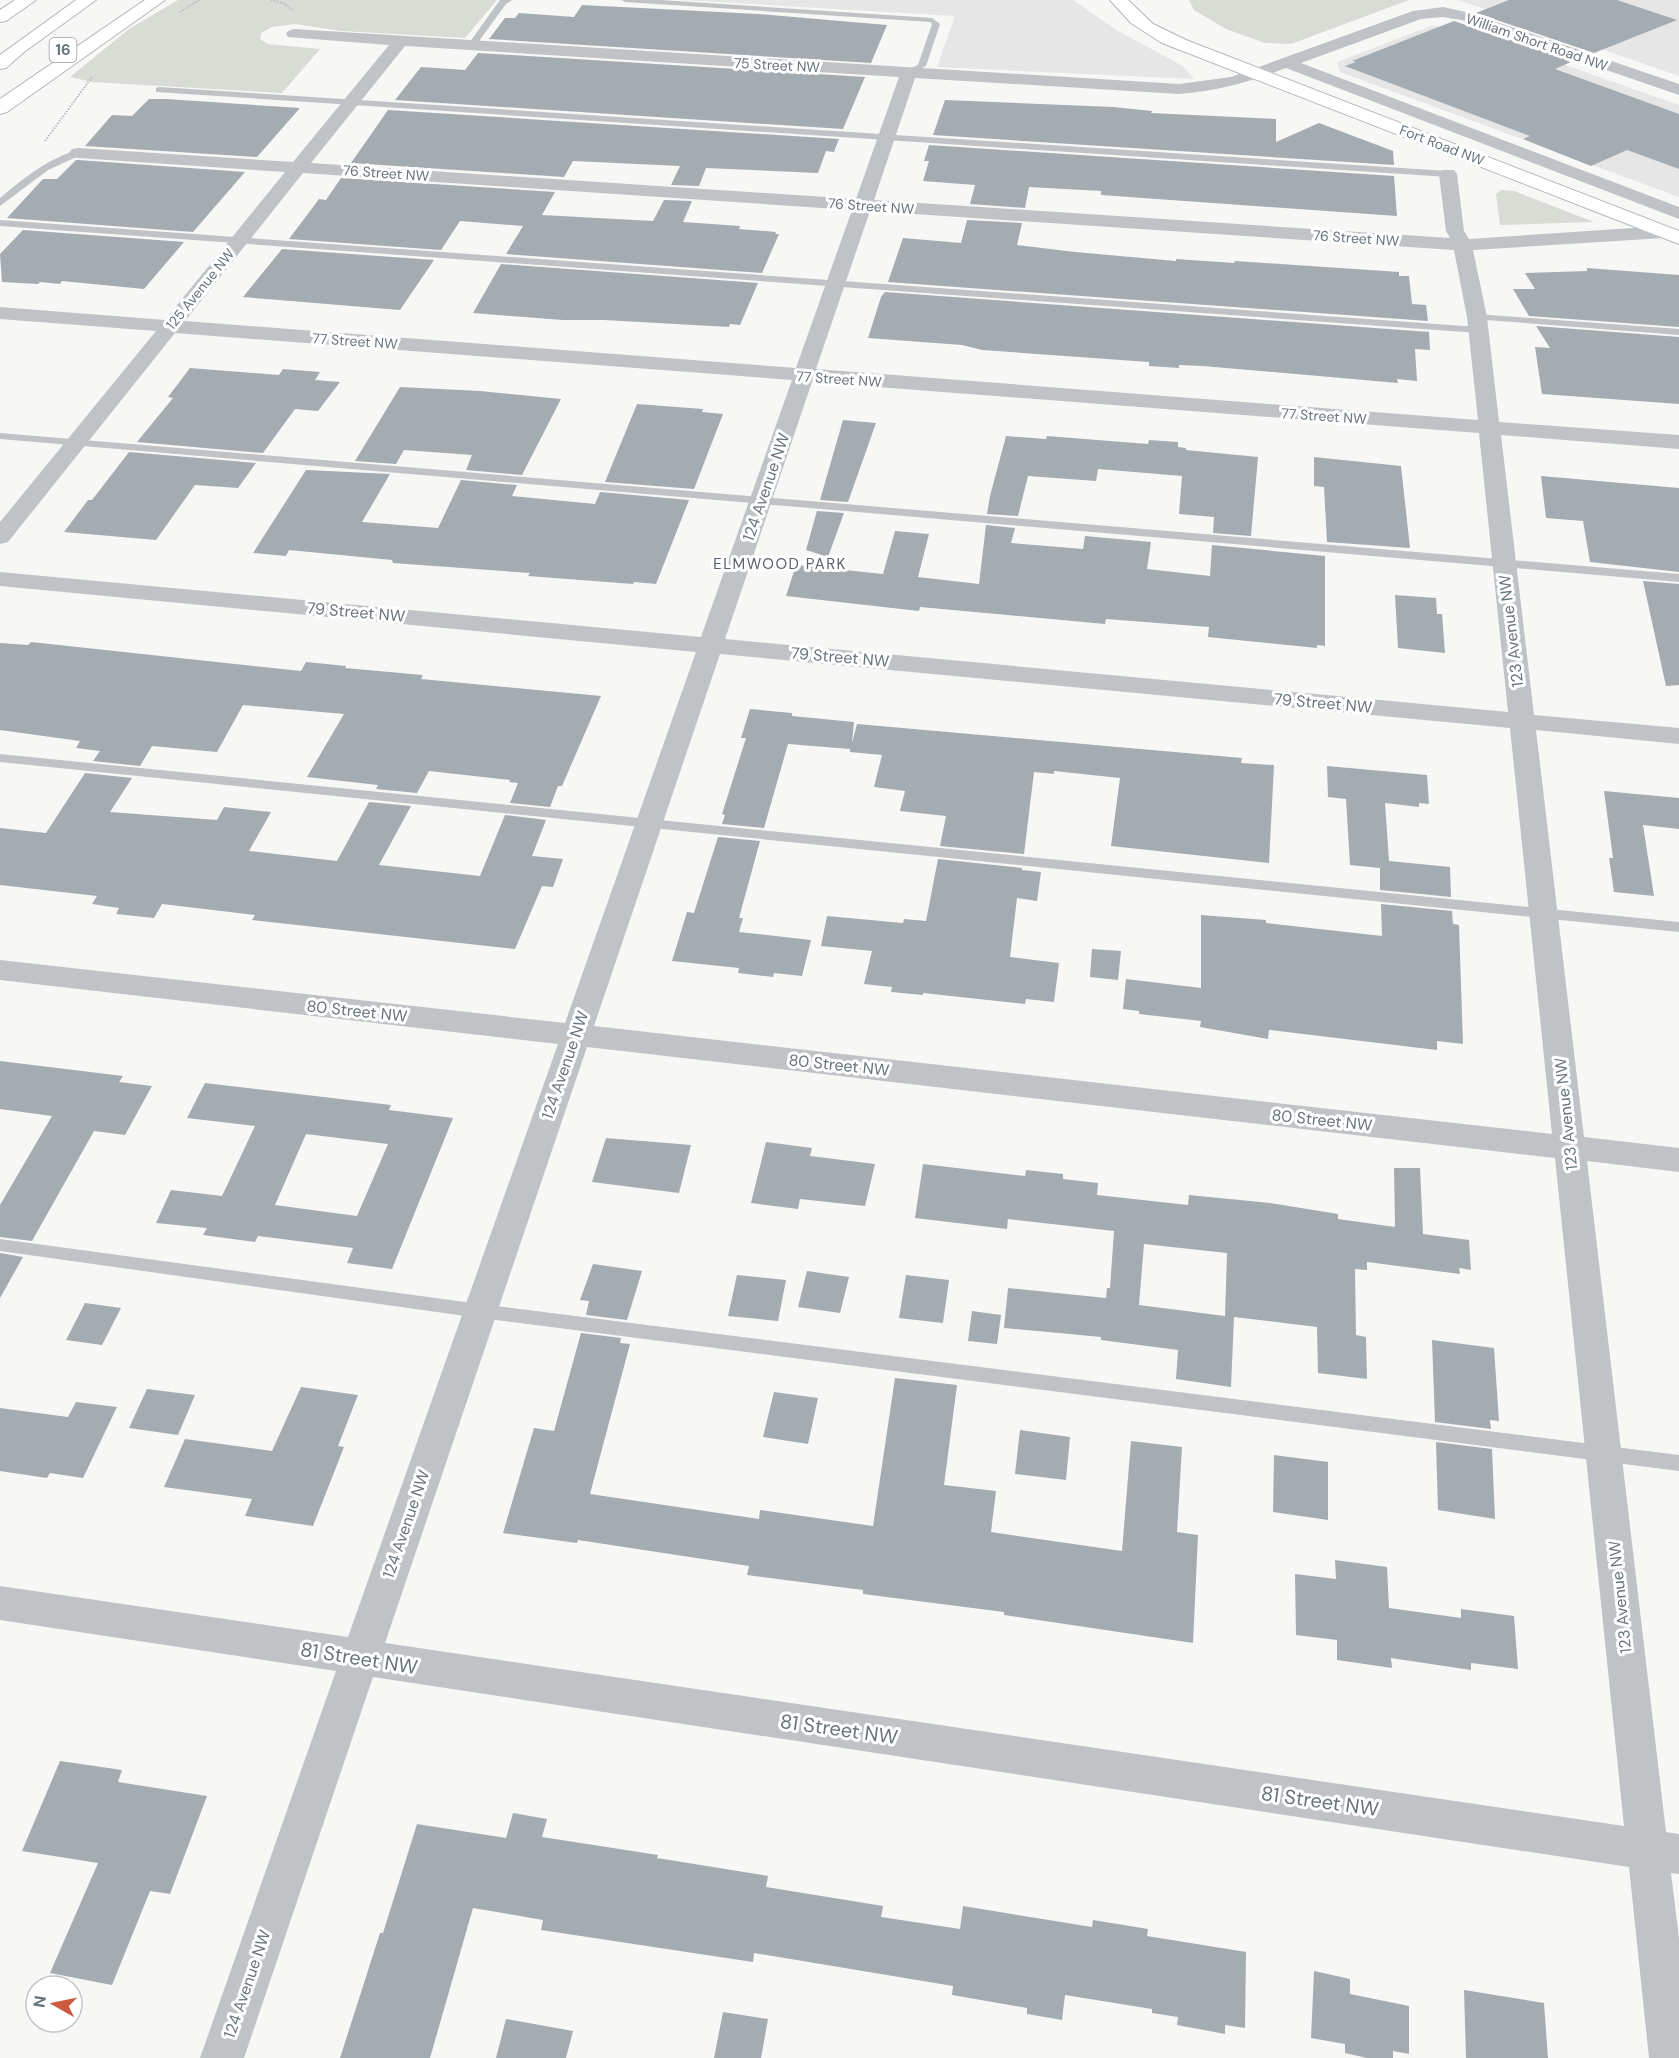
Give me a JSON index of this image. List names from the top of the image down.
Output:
{
  "streets": {
    "main road": ["16", "Fort Road NW"],
    "street": [
      "William Short Road NW",
      "75 Street NW",
      "76 Street NW",
      "125 Avenue NW",
      "77 Street NW",
      "124 Avenue NW",
      "79 Street NW",
      "123 Avenue NW",
      "80 Street NW",
      "81 Street NW"
    ]
  },
  "crossings": [
    ["William Short Road NW", "75 Street NW"],
    ["William Short Road NW", "Fort Road NW"],
    ["75 Street NW", "Fort Road NW"],
    ["75 Street NW", "125 Avenue NW"],
    ["75 Street NW", "124 Avenue NW"],
    ["Fort Road NW", "76 Street NW"],
    ["76 Street NW", "125 Avenue NW"],
    ["76 Street NW", "124 Avenue NW"],
    ["76 Street NW", "123 Avenue NW"],
    ["125 Avenue NW", "77 Street NW"],
    ["77 Street NW", "124 Avenue NW"],
    ["77 Street NW", "123 Avenue NW"],
    ["124 Avenue NW", "79 Street NW"],
    ["124 Avenue NW", "80 Street NW"],
    ["124 Avenue NW", "81 Street NW"],
    ["79 Street NW", "123 Avenue NW"],
    ["123 Avenue NW", "80 Street NW"],
    ["123 Avenue NW", "81 Street NW"]
  ],
  "districts": ["ELMWOOD PARK"],
  "north": "left"
}
